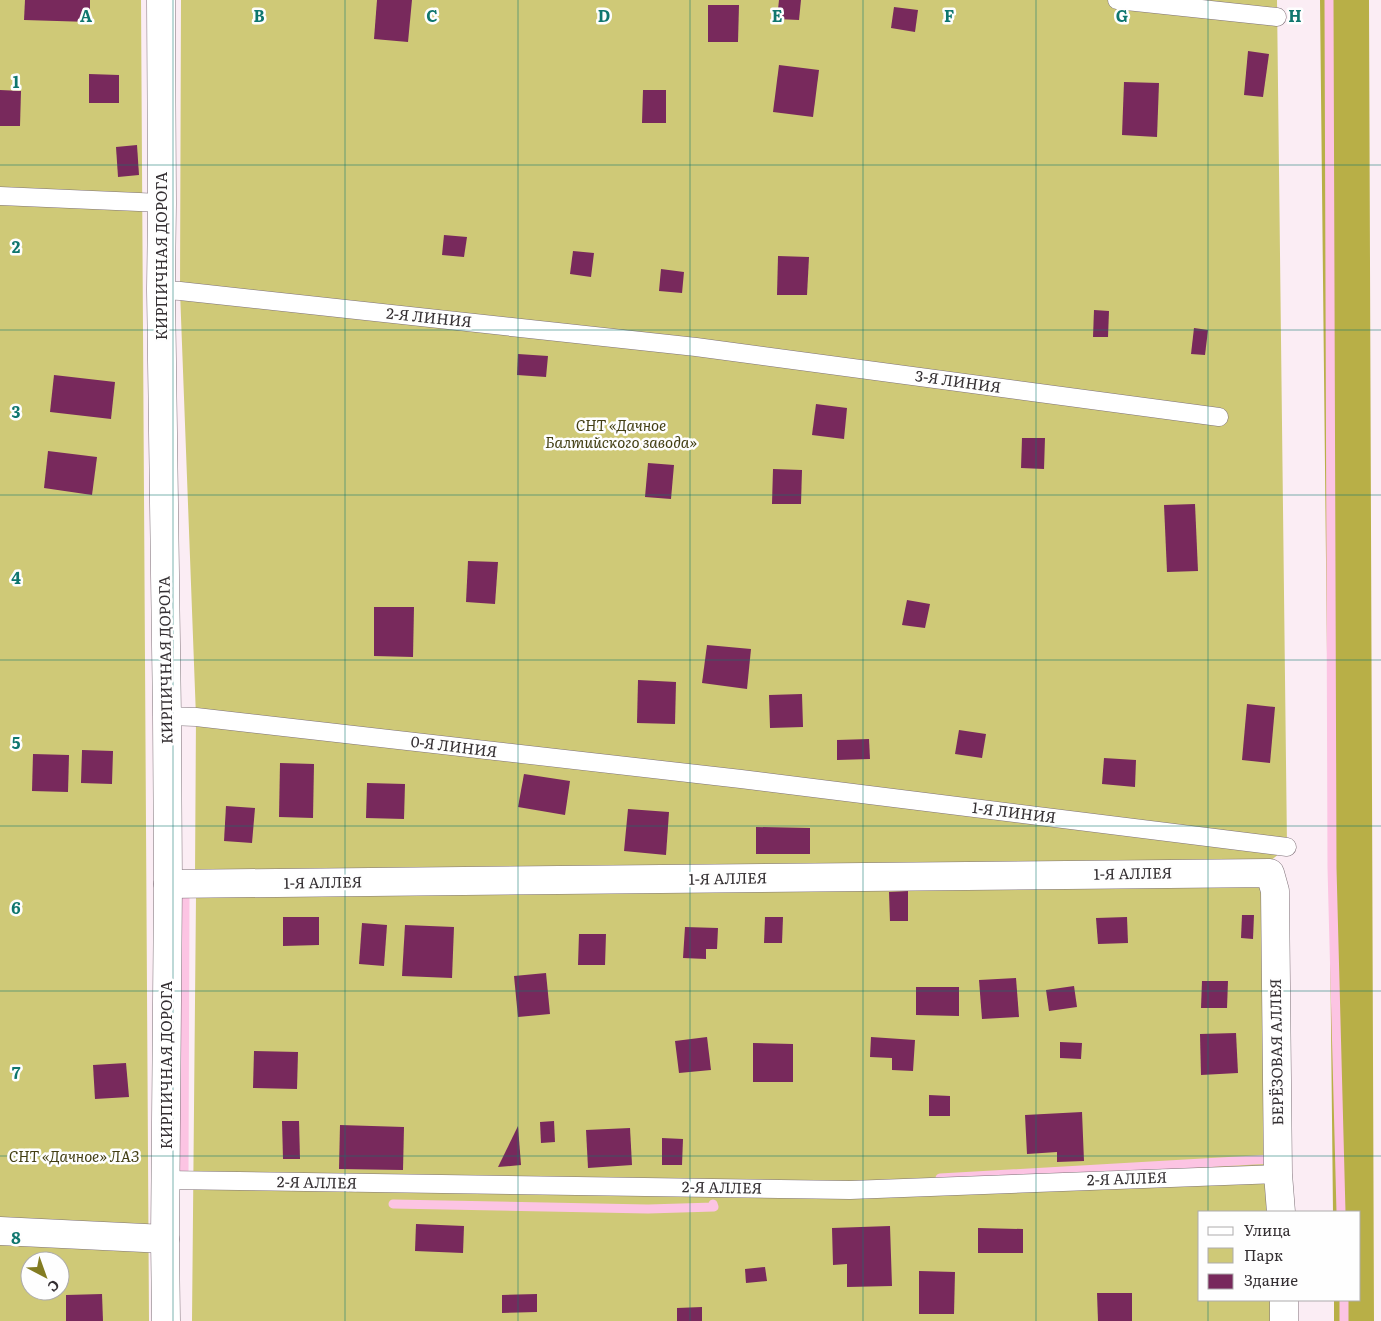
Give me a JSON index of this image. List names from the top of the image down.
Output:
{
  "streets": {
    "street": ["КИРПИЧНАЯ ДОРОГА", "1-Я АЛЛЕЯ", "БЕРЁЗОВАЯ АЛЛЕЯ"],
    "lane": [
      "2-Я ЛИНИЯ",
      "3-Я ЛИНИЯ",
      "0-Я ЛИНИЯ",
      "1-Я ЛИНИЯ",
      "2-Я АЛЛЕЯ"
    ]
  },
  "crossings": [
    ["КИРПИЧНАЯ ДОРОГА", "2-Я ЛИНИЯ"],
    ["КИРПИЧНАЯ ДОРОГА", "0-Я ЛИНИЯ"],
    ["КИРПИЧНАЯ ДОРОГА", "1-Я АЛЛЕЯ"],
    ["КИРПИЧНАЯ ДОРОГА", "2-Я АЛЛЕЯ"],
    ["2-Я ЛИНИЯ", "3-Я ЛИНИЯ"],
    ["0-Я ЛИНИЯ", "1-Я ЛИНИЯ"],
    ["1-Я АЛЛЕЯ", "БЕРЁЗОВАЯ АЛЛЕЯ"],
    ["БЕРЁЗОВАЯ АЛЛЕЯ", "2-Я АЛЛЕЯ"]
  ],
  "parks": ["СНТ «Дачное Балтийского завода»", "СНТ «Дачное» ЛАЗ"],
  "legend": ["Улица", "Парк", "Здание"],
  "north": "bottom right",
  "grid": {
    "columns": [
      "A",
      "B",
      "C",
      "D",
      "E",
      "F",
      "G",
      "H"
    ],
    "rows": [
      "1",
      "2",
      "3",
      "4",
      "5",
      "6",
      "7",
      "8"
    ]
  }
}
